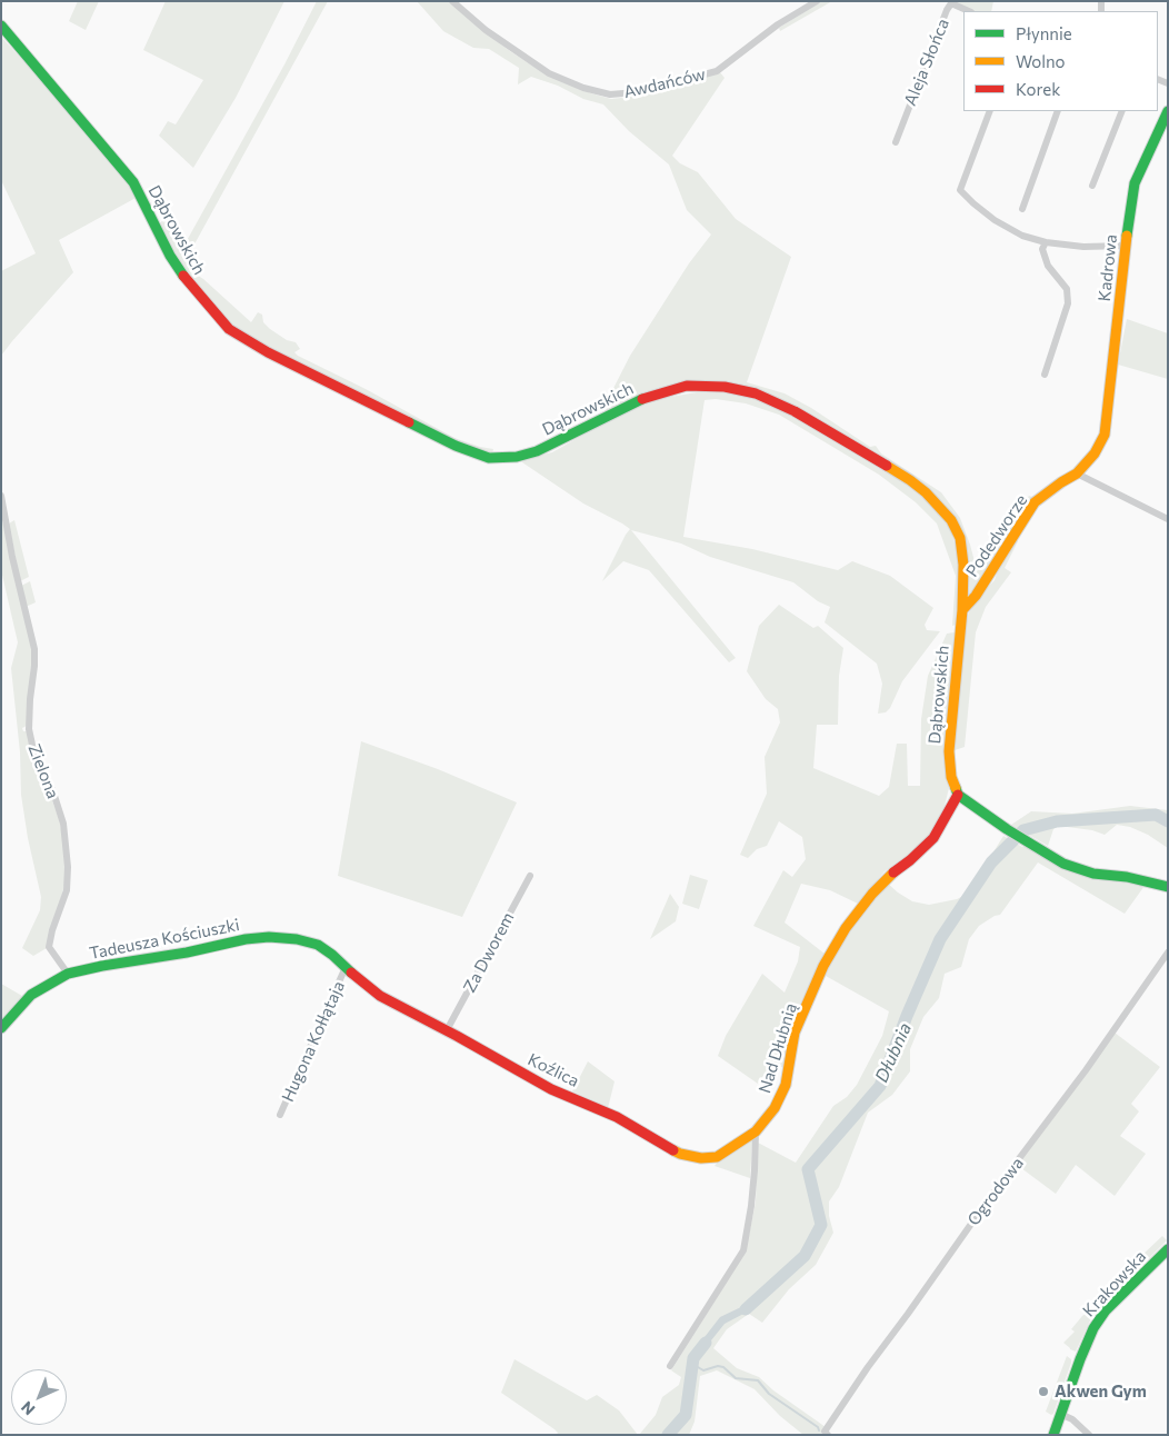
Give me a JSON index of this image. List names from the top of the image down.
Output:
{
  "streets": {
    "street": [
      "Aleja Słońca",
      "Awdańców",
      "Dąbrowskich",
      "Kadrowa",
      "Podedworze",
      "Zielona",
      "Tadeusza Kościuszki",
      "Za Dworem",
      "Hugona Kołłątaja",
      "Nad Dłubnią",
      "Koźlica",
      "Ogrodowa",
      "Krakowska"
    ]
  },
  "crossings": [
    ["Dąbrowskich", "Podedworze"],
    ["Dąbrowskich", "Nad Dłubnią"],
    ["Kadrowa", "Podedworze"],
    ["Zielona", "Tadeusza Kościuszki"],
    ["Tadeusza Kościuszki", "Hugona Kołłątaja"],
    ["Tadeusza Kościuszki", "Koźlica"],
    ["Za Dworem", "Koźlica"],
    ["Hugona Kołłątaja", "Koźlica"],
    ["Nad Dłubnią", "Koźlica"]
  ],
  "water": ["Dłubnia"],
  "places": ["Akwen Gym"],
  "legend": ["Płynnie", "Wolno", "Korek"],
  "north": "bottom left"
}
